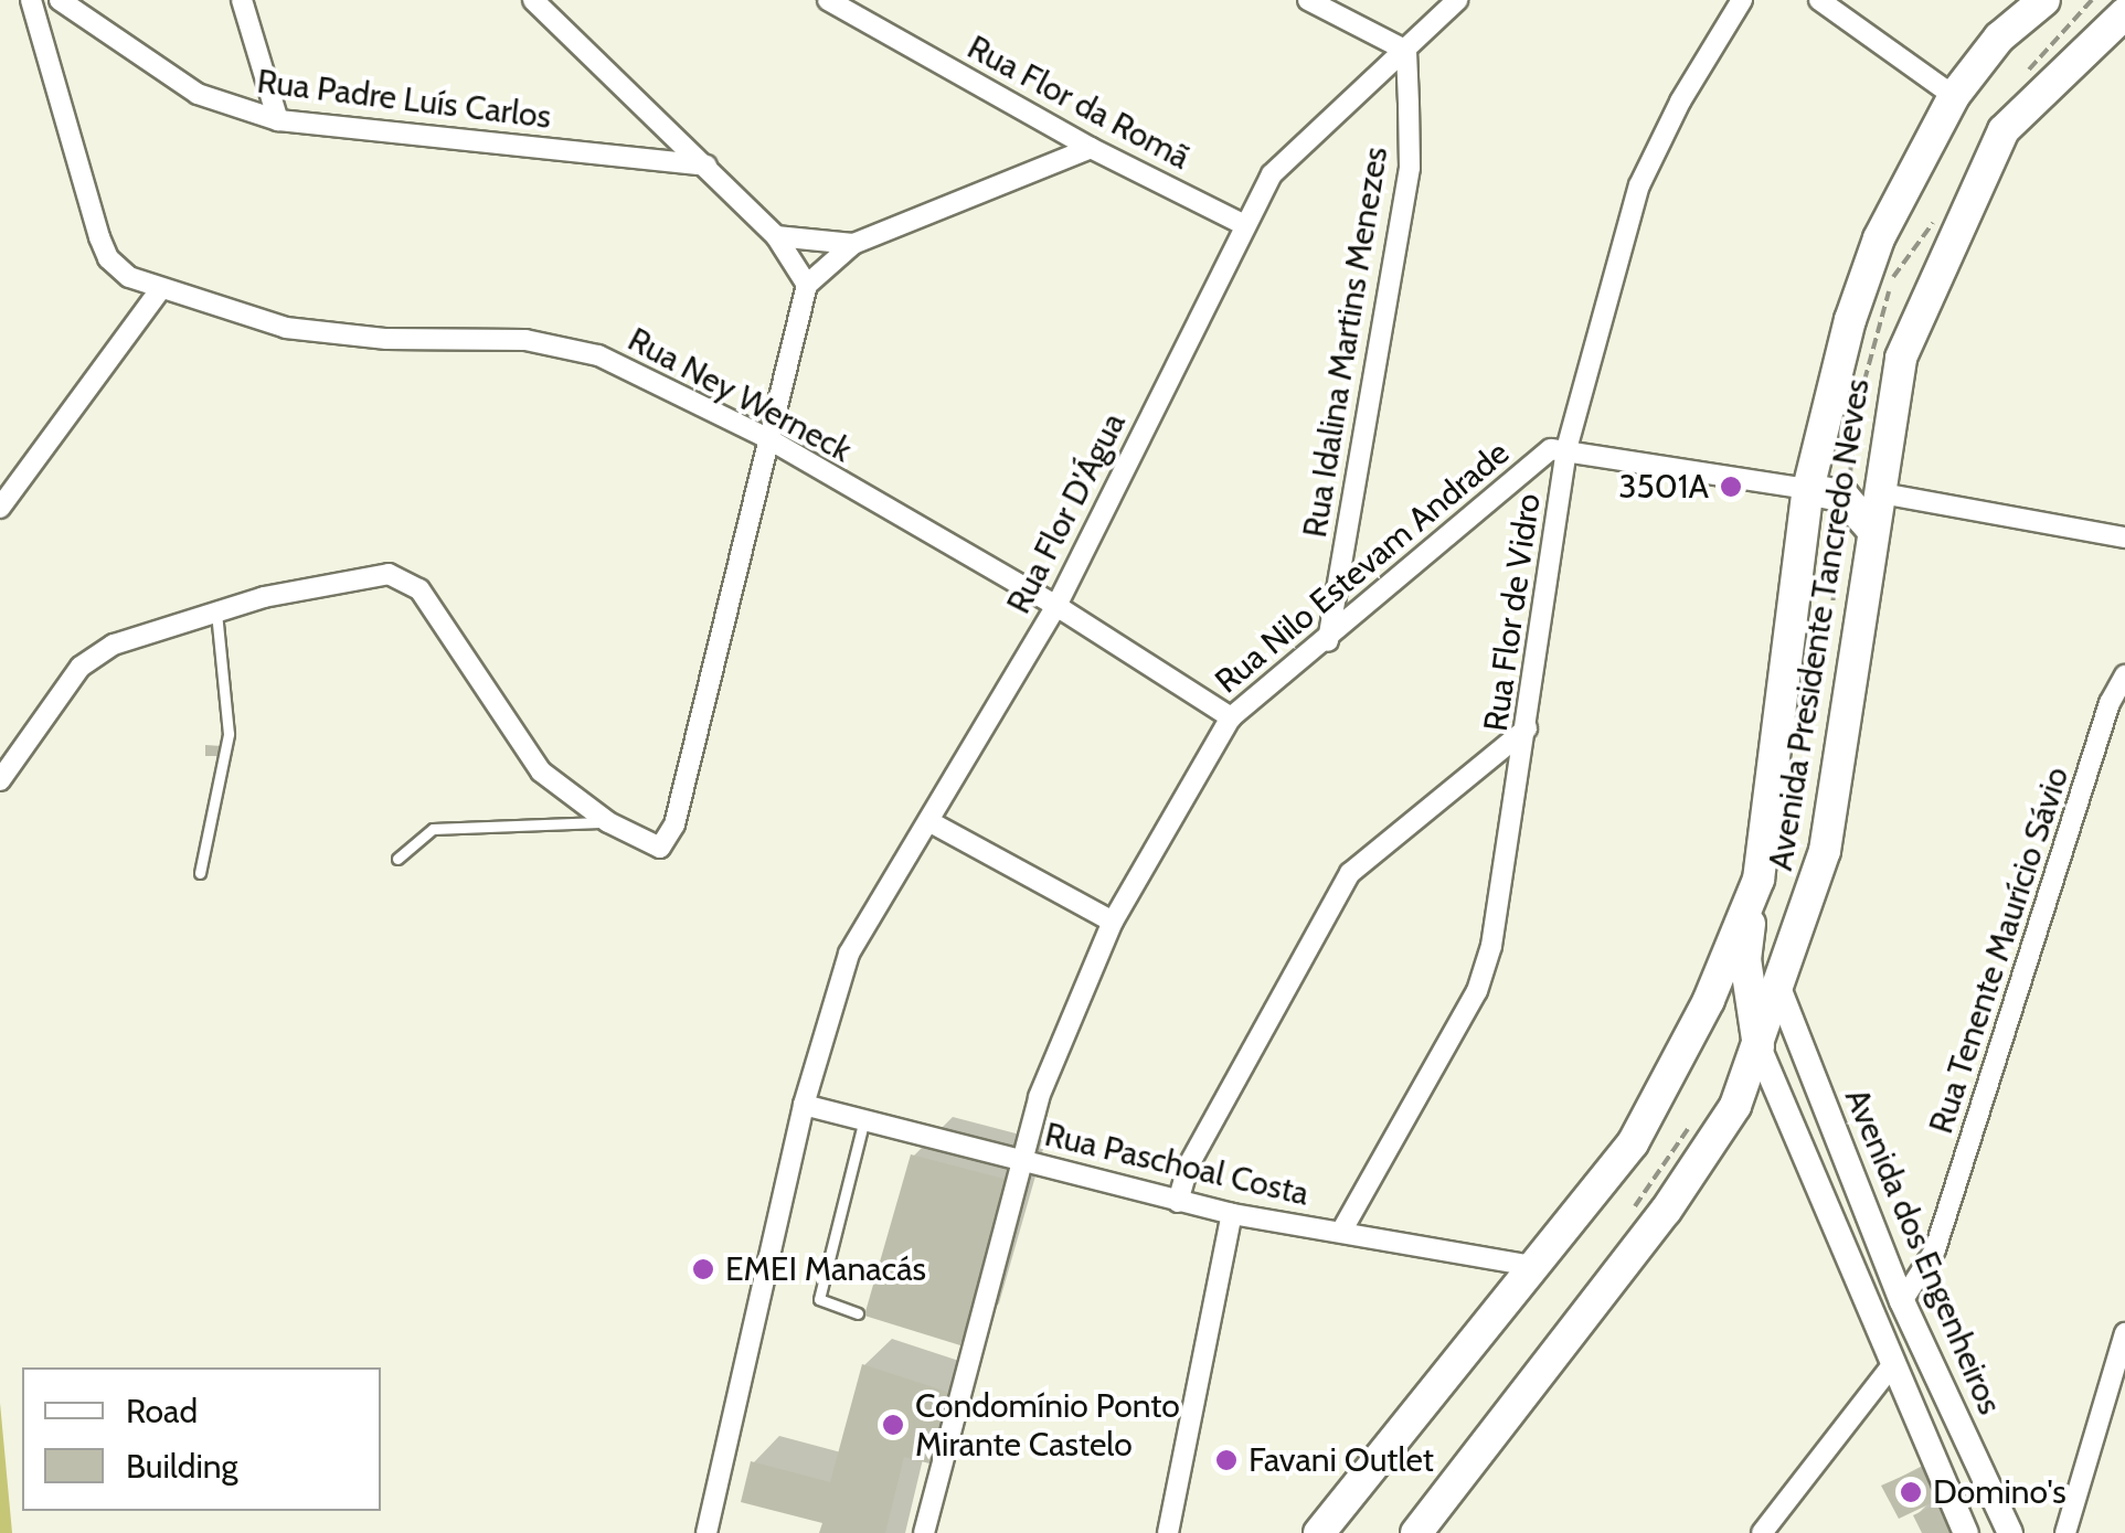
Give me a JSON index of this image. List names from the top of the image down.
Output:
{
  "streets": {
    "main road": ["Avenida Presidente Tancredo Neves"],
    "street": [
      "Rua Padre Luís Carlos",
      "Rua Flor da Romã",
      "Rua Idalina Martins Menezes",
      "Rua Ney Werneck",
      "Rua Flor D'Água",
      "Rua Nilo Estevam Andrade",
      "Rua Flor de Vidro",
      "Rua Tenente Maurício Sávio",
      "Rua Paschoal Costa",
      "Avenida dos Engenheiros"
    ]
  },
  "crossings": [
    ["Rua Flor da Romã", "Rua Flor D'Água"],
    ["Rua Idalina Martins Menezes", "Rua Flor D'Água"],
    ["Rua Idalina Martins Menezes", "Rua Nilo Estevam Andrade"],
    ["Rua Ney Werneck", "Rua Flor D'Água"],
    ["Rua Ney Werneck", "Rua Nilo Estevam Andrade"],
    ["Rua Flor D'Água", "Rua Paschoal Costa"],
    ["Rua Nilo Estevam Andrade", "Rua Flor de Vidro"],
    ["Rua Nilo Estevam Andrade", "Rua Paschoal Costa"],
    ["Rua Flor de Vidro", "Rua Paschoal Costa"],
    ["Avenida Presidente Tancredo Neves", "Rua Paschoal Costa"],
    ["Avenida Presidente Tancredo Neves", "Avenida dos Engenheiros"],
    ["Rua Tenente Maurício Sávio", "Avenida dos Engenheiros"]
  ],
  "places": [
    "3501A",
    "EMEI Manacás",
    "Condomínio Ponto Mirante Castelo",
    "Favani Outlet",
    "Domino's"
  ],
  "legend": ["Road", "Building"]
}
